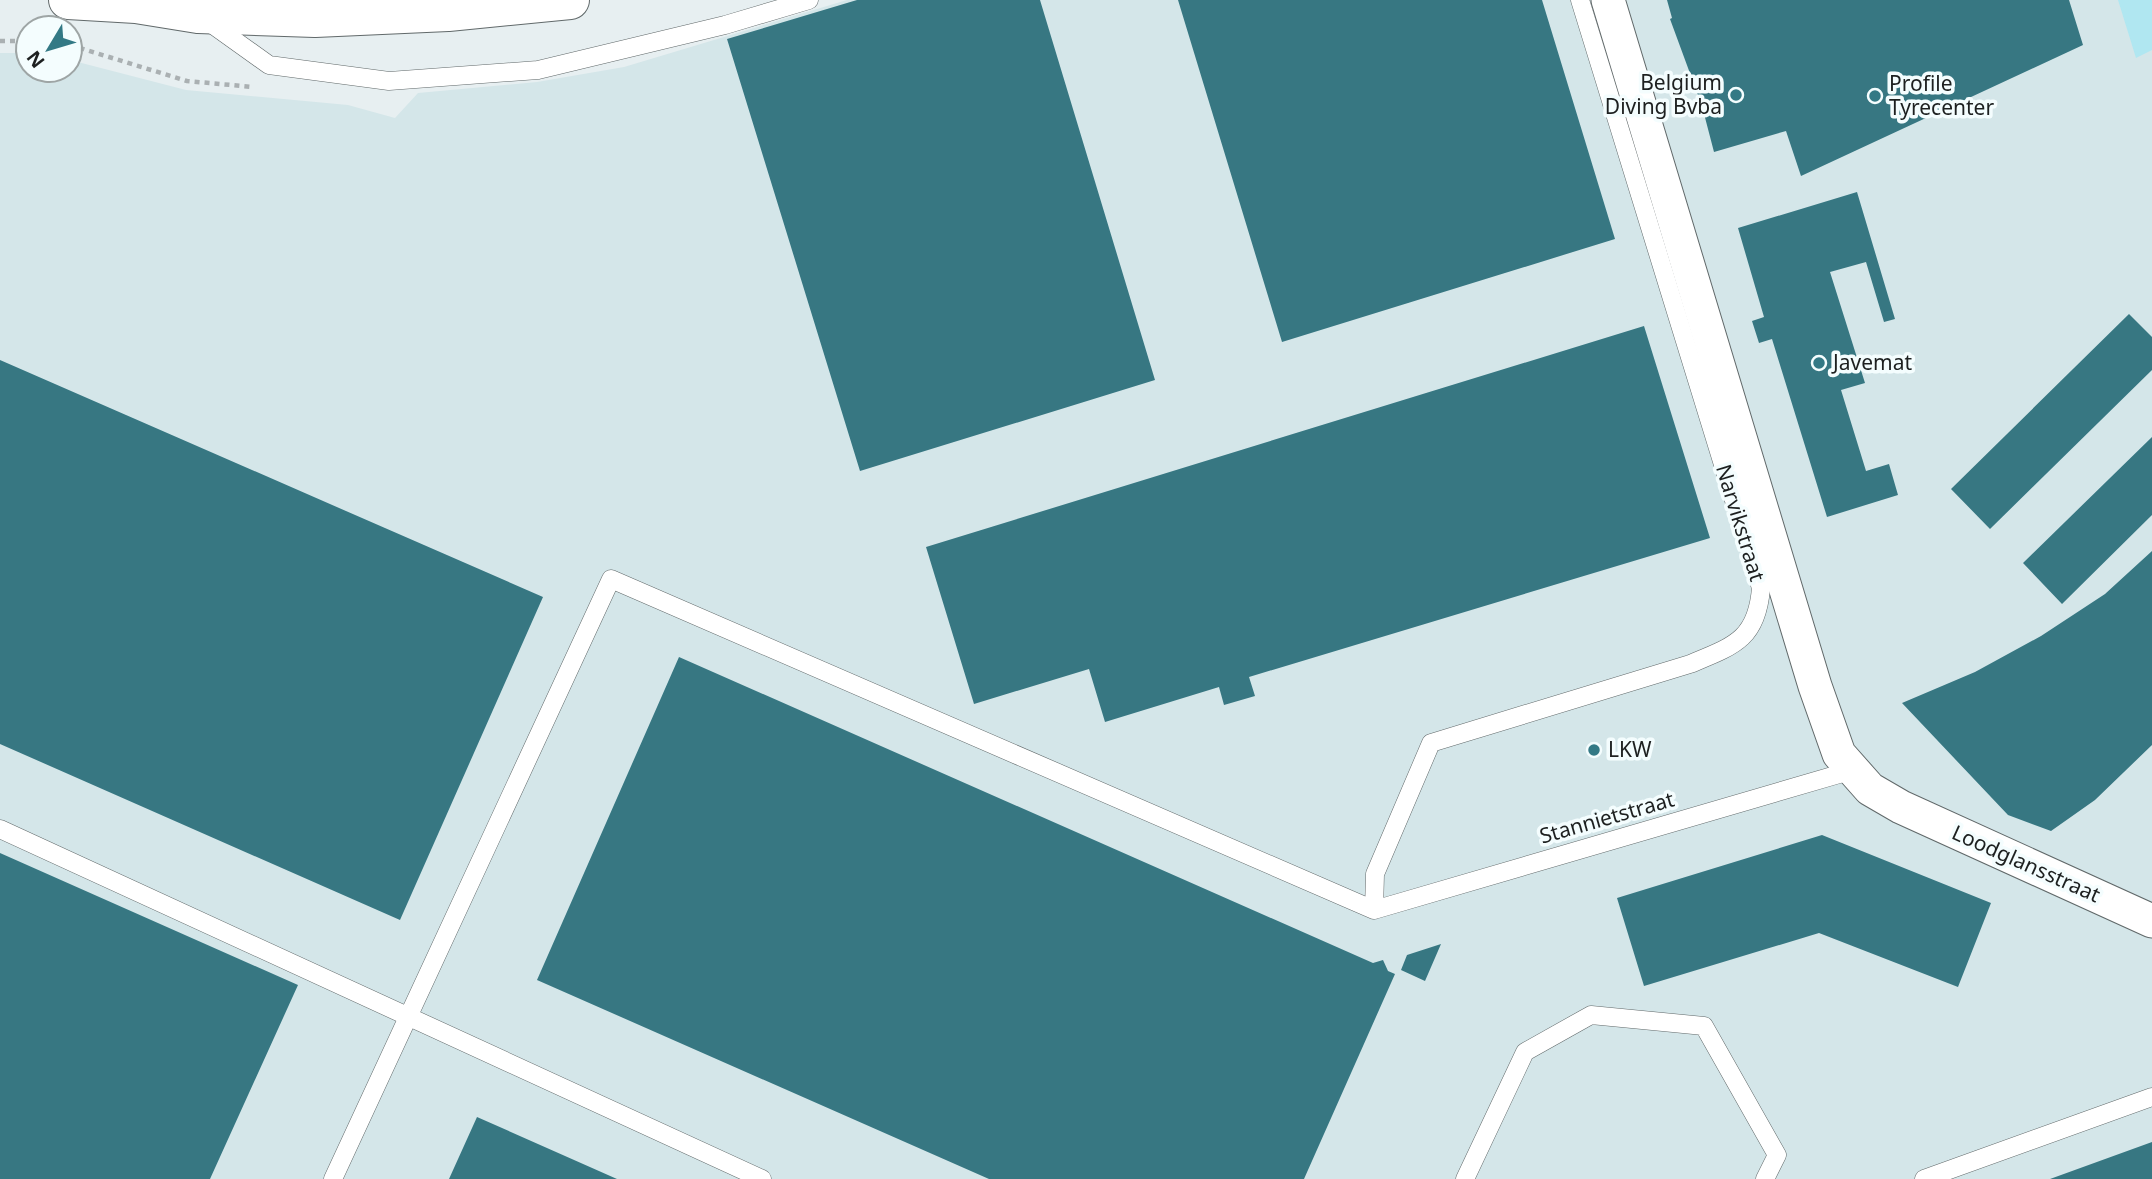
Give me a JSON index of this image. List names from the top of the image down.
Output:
{
  "streets": {
    "street": ["Narvikstraat", "Loodglansstraat"],
    "lane": ["Stannietstraat"]
  },
  "crossings": [
    ["Narvikstraat", "Stannietstraat"],
    ["Narvikstraat", "Loodglansstraat"]
  ],
  "places": [
    "Belgium Diving Bvba",
    "Profile Tyrecenter",
    "Javemat",
    "LKW"
  ],
  "north": "bottom left"
}
